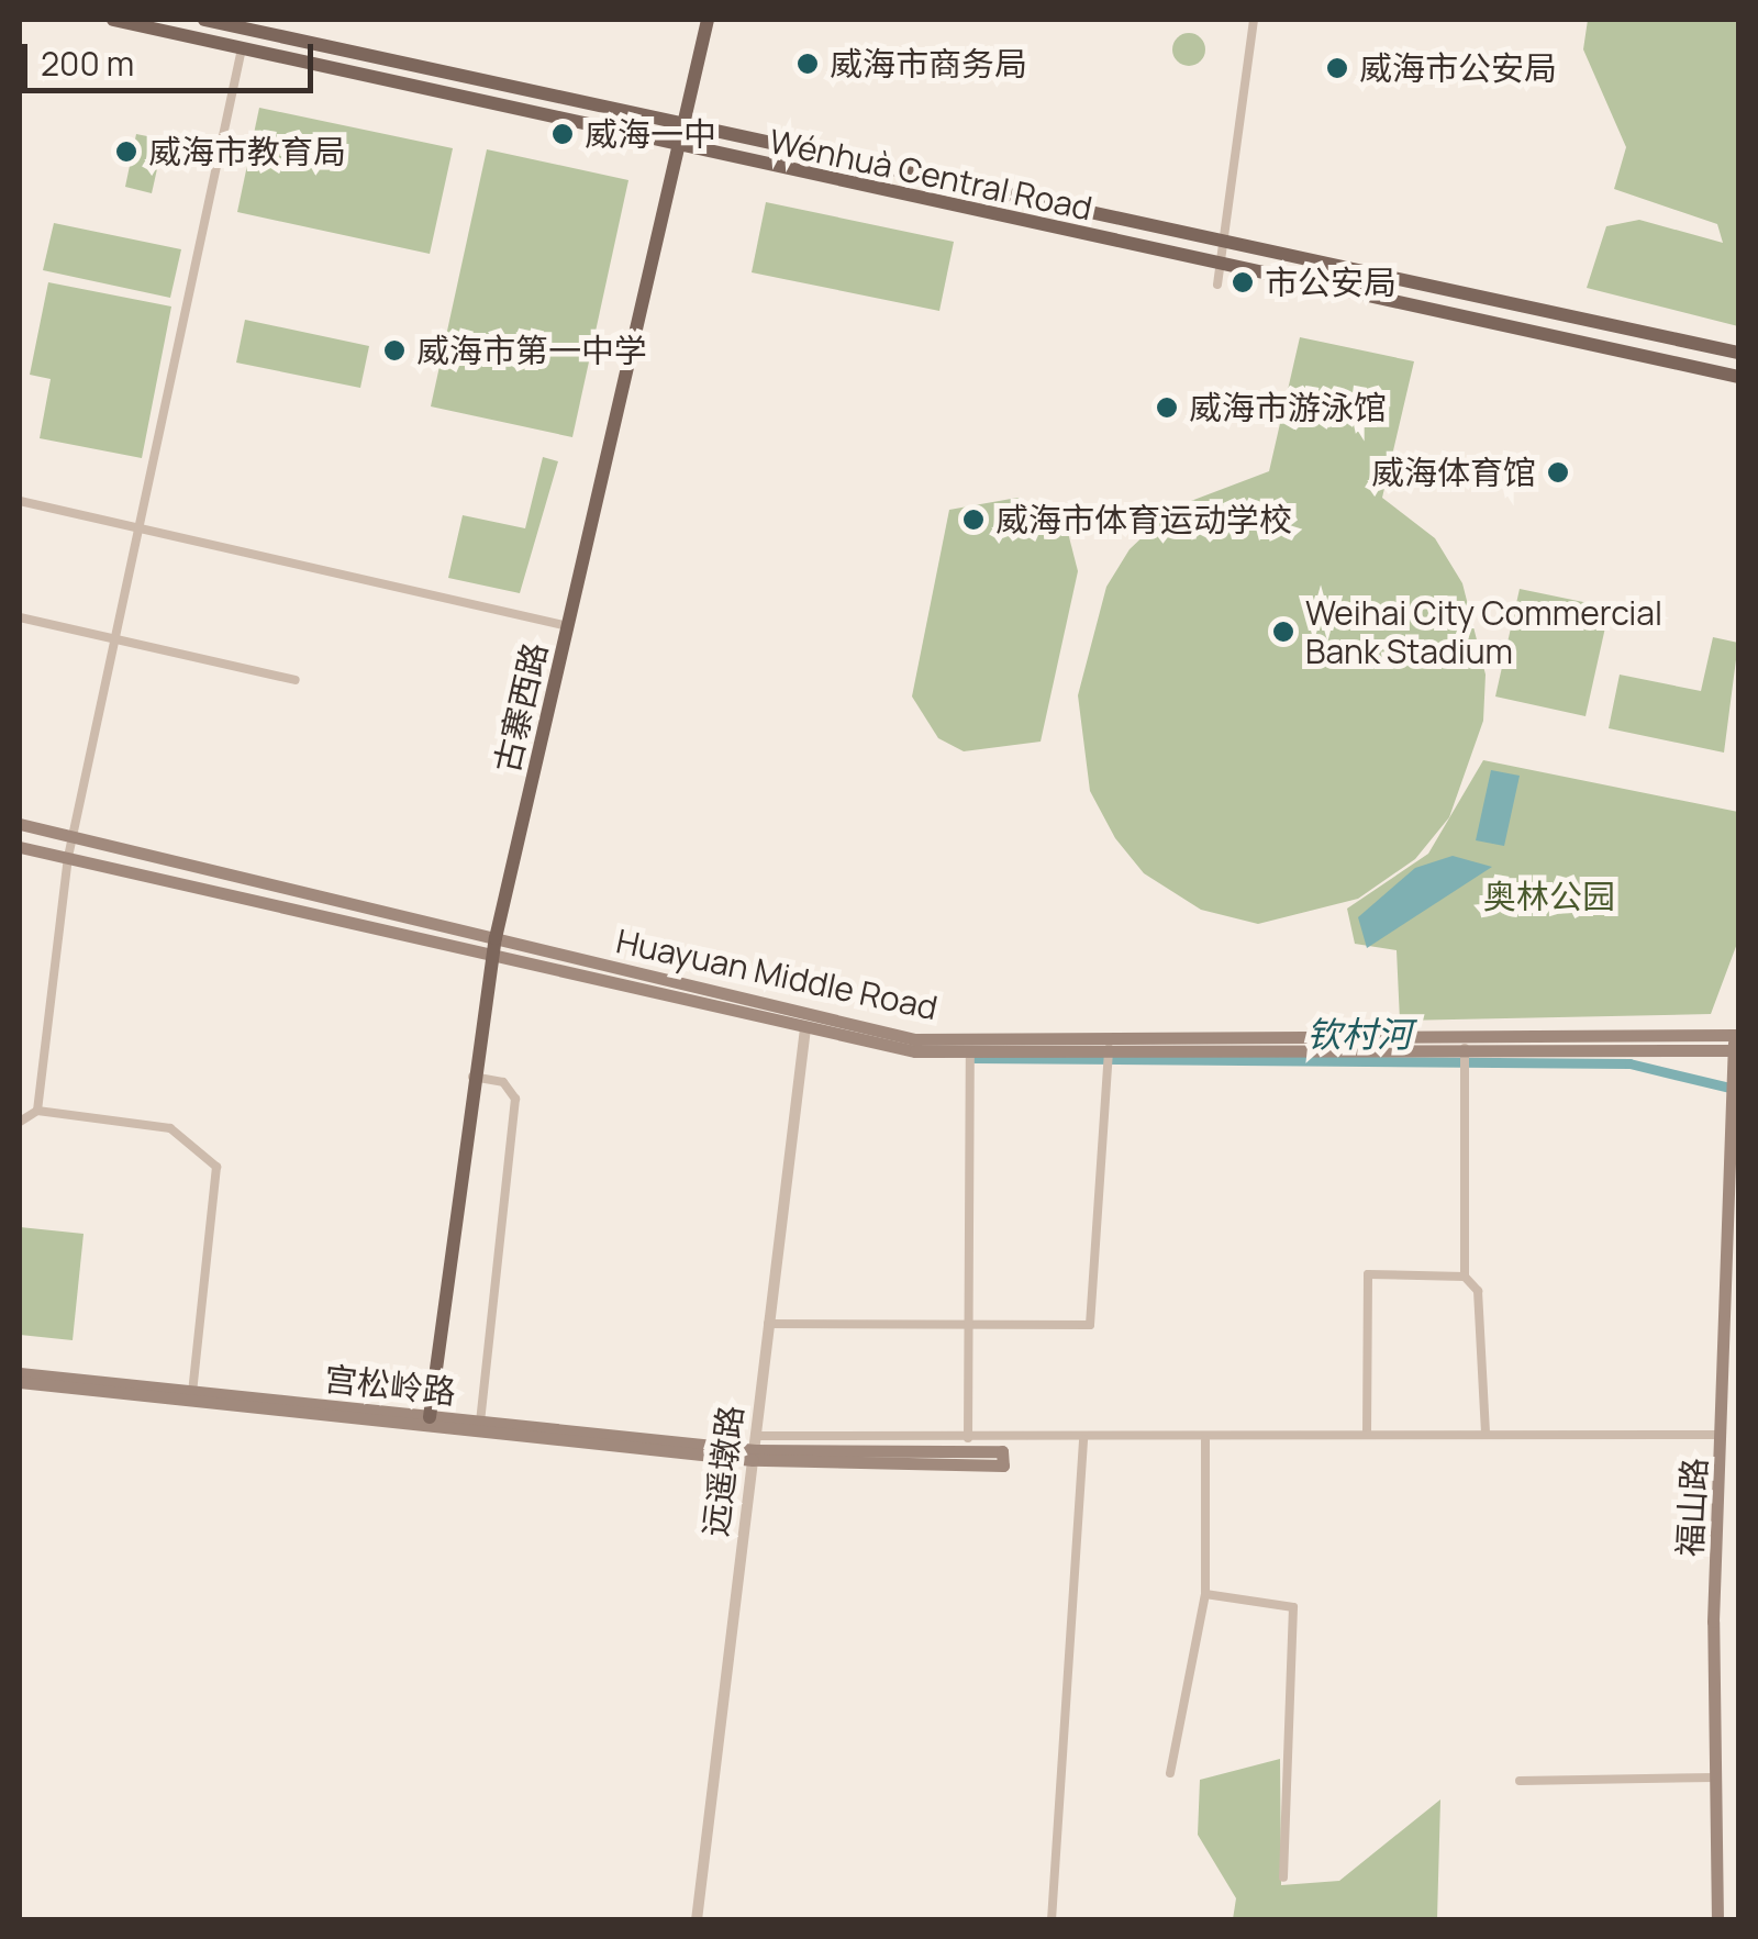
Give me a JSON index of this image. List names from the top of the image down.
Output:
{
  "streets": {
    "main road": [
      "Wénhuà Central Road",
      "古寨西路",
      "Huayuan Middle Road",
      "宫松岭路",
      "福山路"
    ],
    "street": ["远遥墩路"]
  },
  "crossings": [
    ["Wénhuà Central Road", "古寨西路"],
    ["古寨西路", "Huayuan Middle Road"],
    ["古寨西路", "宫松岭路"],
    ["Huayuan Middle Road", "远遥墩路"],
    ["Huayuan Middle Road", "福山路"],
    ["宫松岭路", "远遥墩路"]
  ],
  "water": ["钦村河"],
  "parks": ["奥林公园"],
  "places": [
    "威海市商务局",
    "威海市公安局",
    "威海一中",
    "威海市教育局",
    "市公安局",
    "威海市第一中学",
    "威海市游泳馆",
    "威海体育馆",
    "威海市体育运动学校",
    "Weihai City Commercial Bank Stadium"
  ],
  "scale_bar": "200 m"
}
